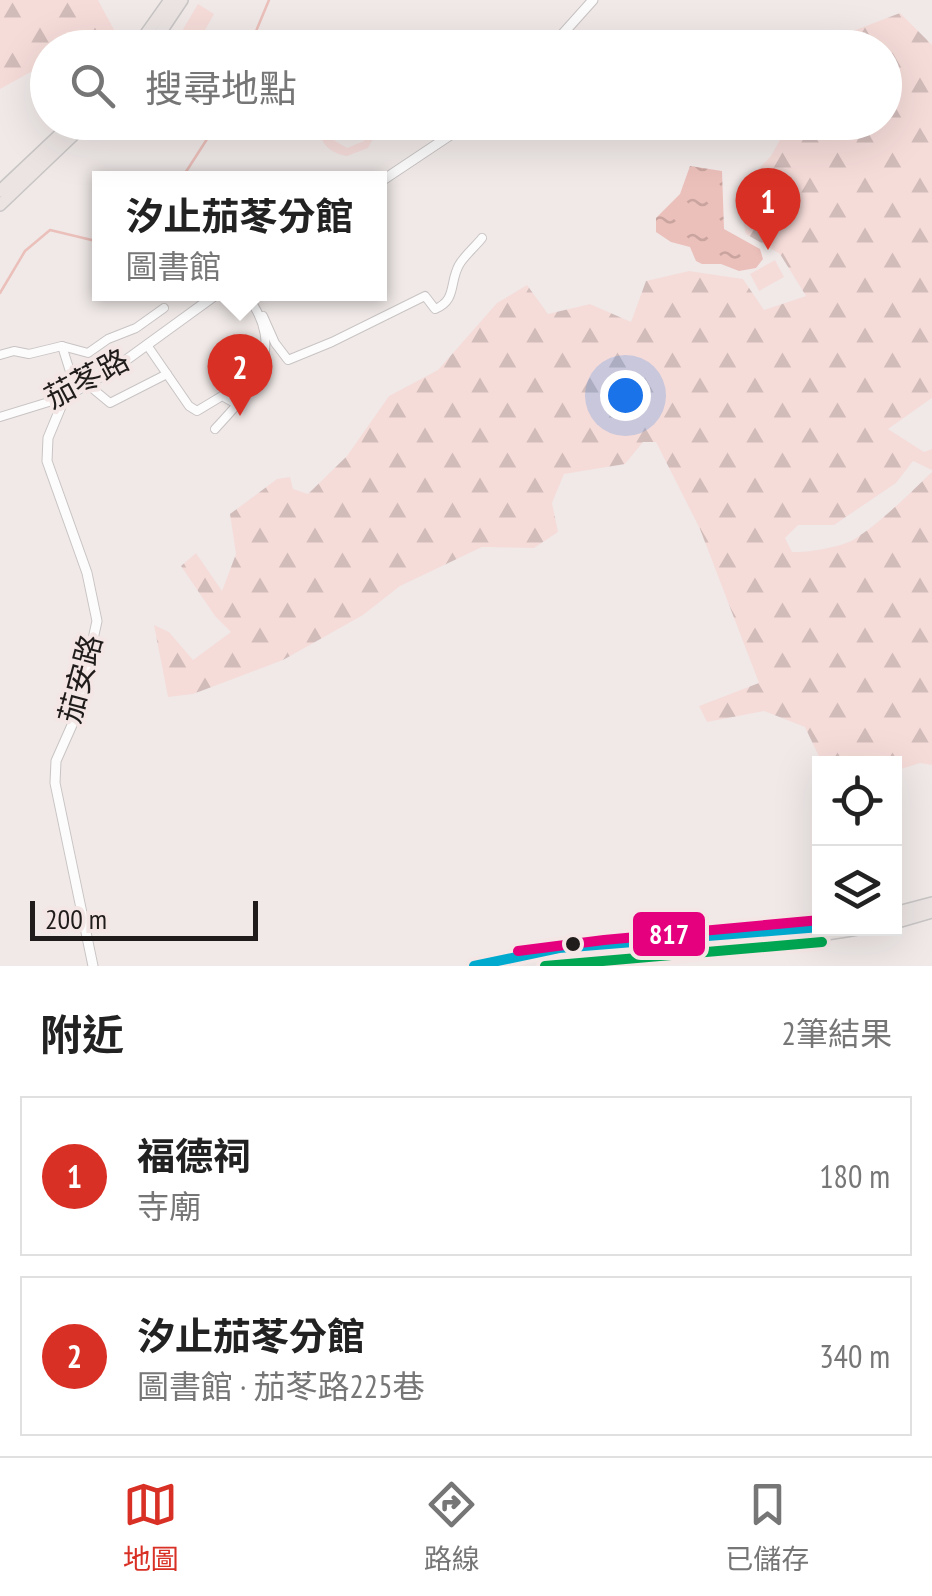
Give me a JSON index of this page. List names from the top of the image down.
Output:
{
  "streets": {
    "street": ["茄苳路", "茄安路"]
  },
  "crossings": [
    ["茄苳路", "茄安路"]
  ],
  "lines": ["transit line 817"],
  "scale_bar": "200 m",
  "page": {
    "search": "搜尋地點",
    "pins": ["1", "2"],
    "popup": ["汐止茄苳分館", "圖書館"],
    "scale": "200 m",
    "heading": ["附近", "2筆結果"],
    "list": [
      {
        "mark": "1",
        "name": "福德祠",
        "note": "寺廟",
        "value": "180 m"
      },
      {
        "mark": "2",
        "name": "汐止茄苳分館",
        "note": "圖書館 · 茄苳路225巷",
        "value": "340 m"
      }
    ],
    "nav": ["地圖", "路線", "已儲存"]
  }
}
